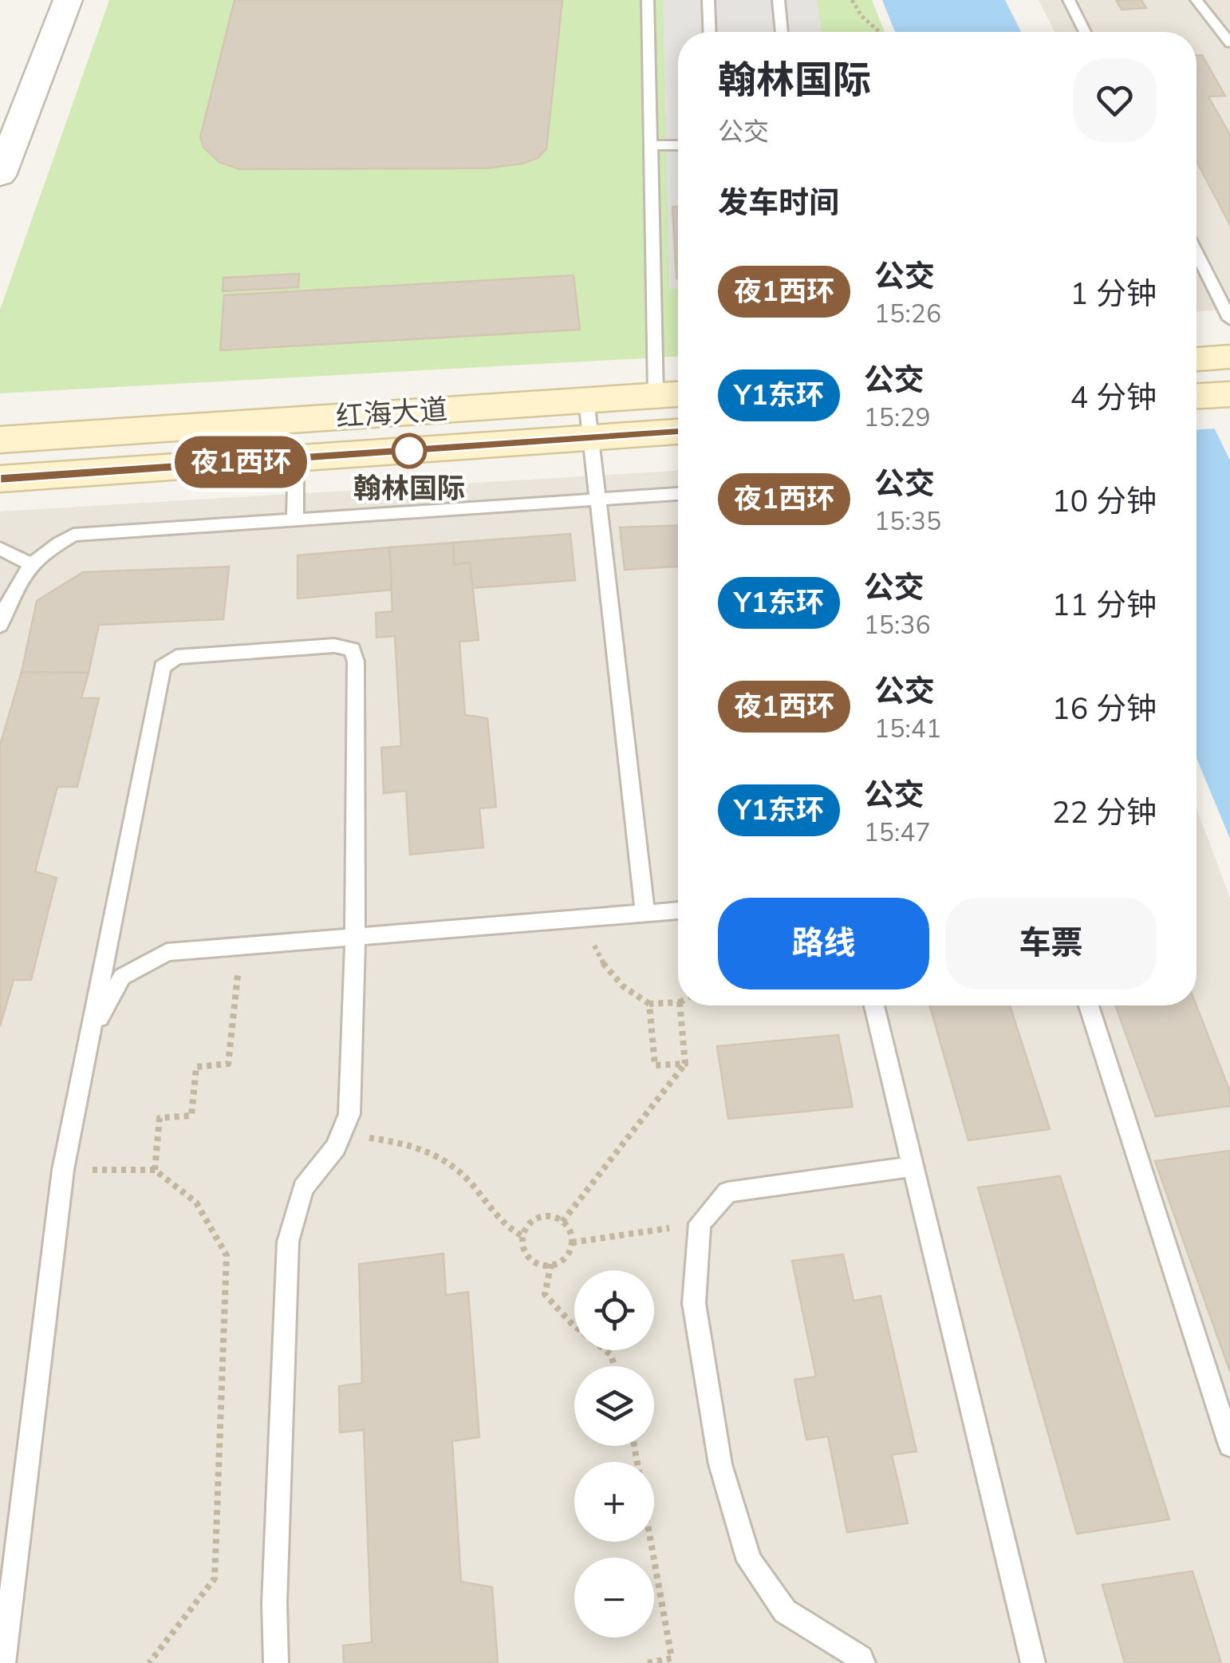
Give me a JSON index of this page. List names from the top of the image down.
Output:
{
  "streets": {
    "main road": ["红海大道"]
  },
  "places": ["翰林国际"],
  "lines": ["bus line 夜1西环"],
  "page": {
    "on_map": "夜1西环",
    "heading": [
      ["翰林国际", "公交"],
      "发车时间"
    ],
    "list": [
      {
        "mark": "夜1西环",
        "name": "公交",
        "note": "15:26",
        "value": "1 分钟"
      },
      {
        "mark": "Y1东环",
        "name": "公交",
        "note": "15:29",
        "value": "4 分钟"
      },
      {
        "mark": "夜1西环",
        "name": "公交",
        "note": "15:35",
        "value": "10 分钟"
      },
      {
        "mark": "Y1东环",
        "name": "公交",
        "note": "15:36",
        "value": "11 分钟"
      },
      {
        "mark": "夜1西环",
        "name": "公交",
        "note": "15:41",
        "value": "16 分钟"
      },
      {
        "mark": "Y1东环",
        "name": "公交",
        "note": "15:47",
        "value": "22 分钟"
      }
    ],
    "buttons": ["路线", "车票"],
    "map_buttons": ["+", "−"]
  }
}
